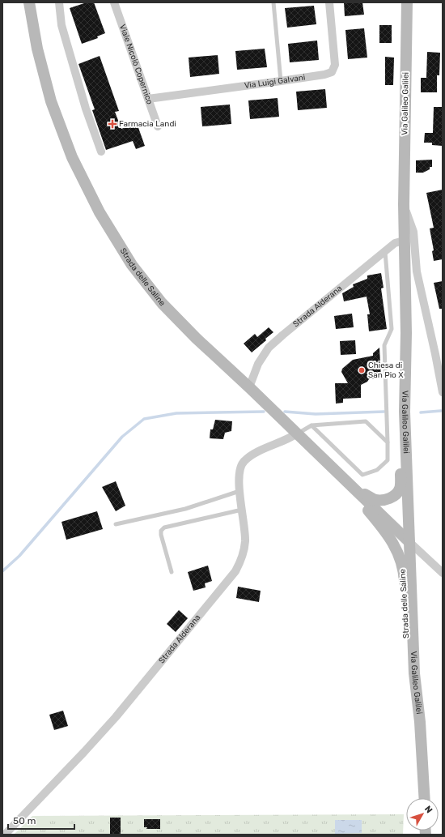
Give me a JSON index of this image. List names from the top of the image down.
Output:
{
  "streets": {
    "street": [
      "Viale Nicolò Copernico",
      "Via Luigi Galvani",
      "Via Galileo Galilei",
      "Strada delle Saline",
      "Strada Alderana"
    ]
  },
  "crossings": [
    ["Viale Nicolò Copernico", "Via Luigi Galvani"],
    ["Via Galileo Galilei", "Strada delle Saline"],
    ["Via Galileo Galilei", "Strada Alderana"],
    ["Strada delle Saline", "Strada Alderana"]
  ],
  "places": {
    "health": ["Farmacia Landi"],
    "other": ["Chiesa di San Pio X"]
  },
  "scale_bar": "50 m",
  "north": "top right"
}
